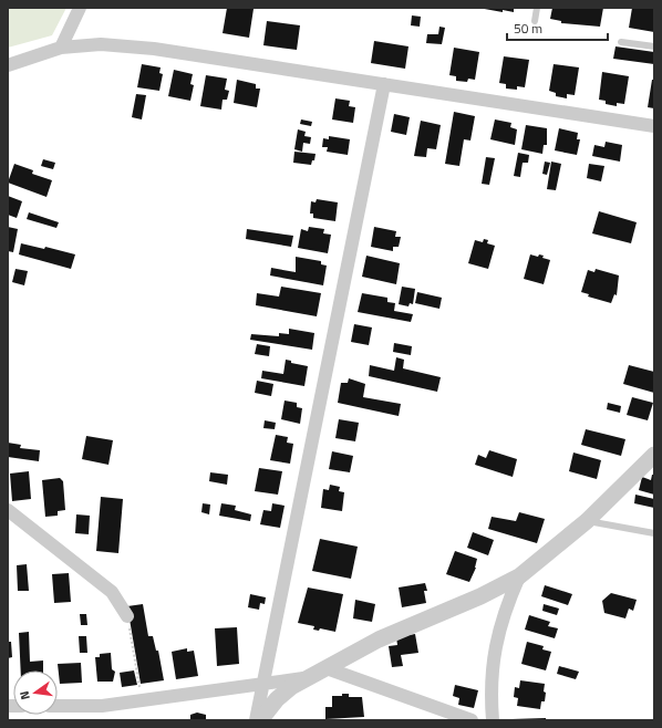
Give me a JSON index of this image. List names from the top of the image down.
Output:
{
  "scale_bar": "50 m",
  "north": "left"
}
